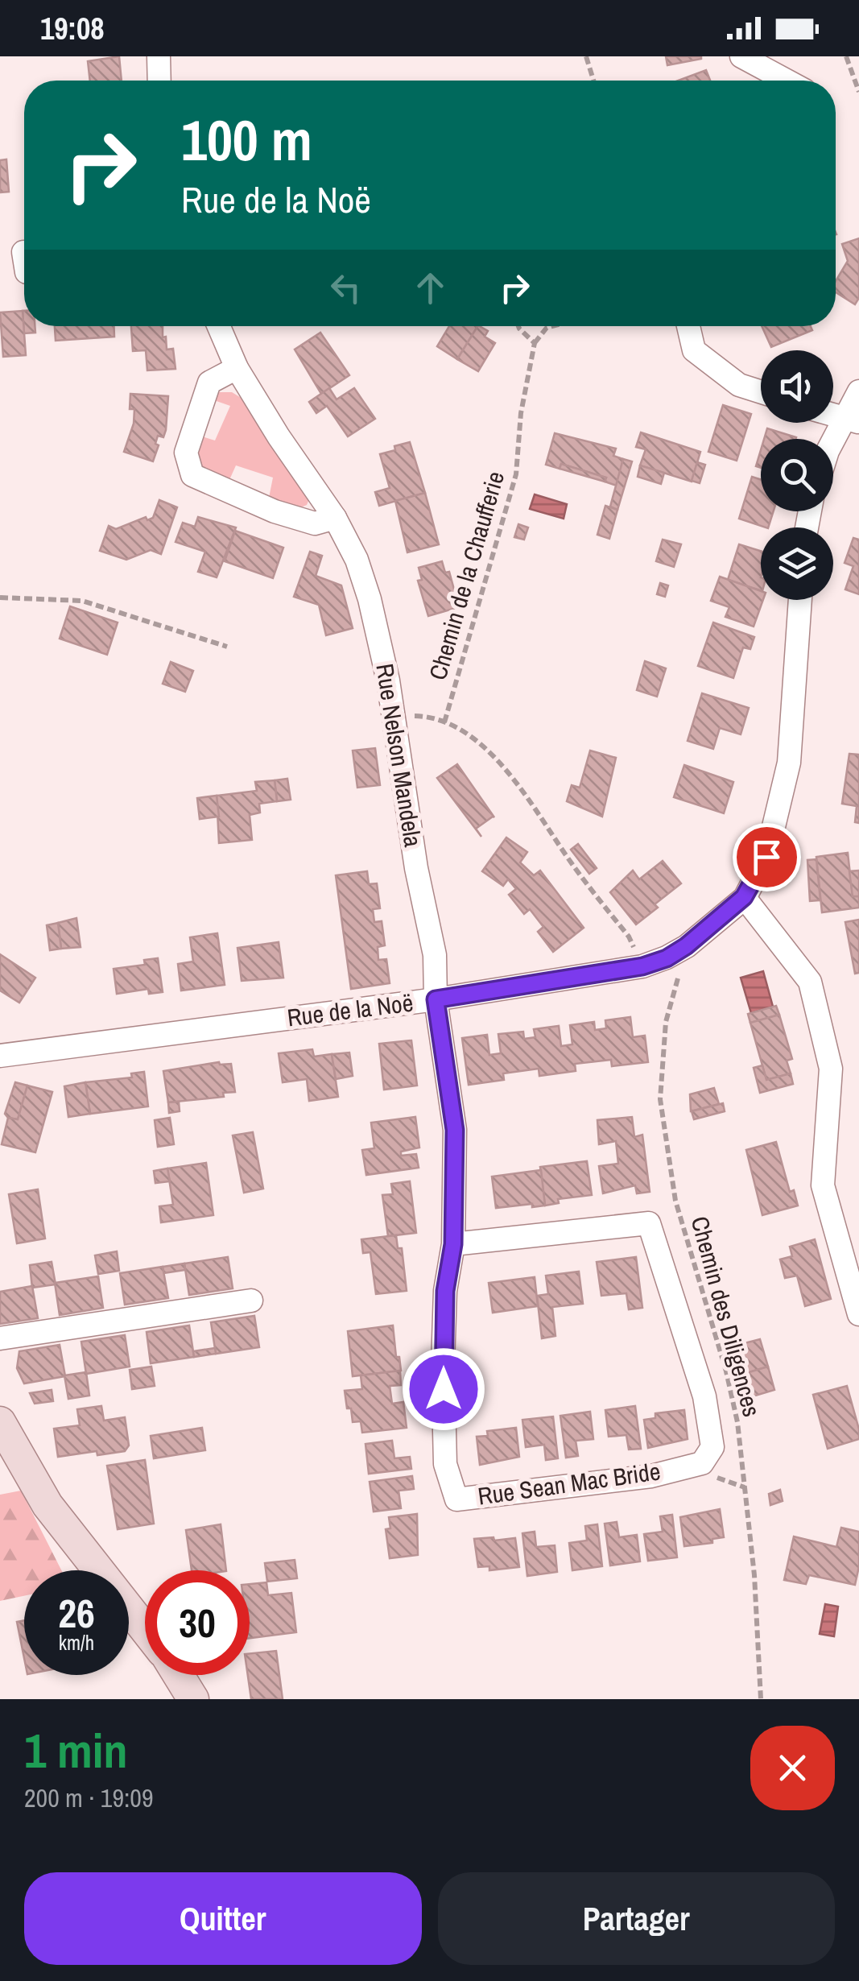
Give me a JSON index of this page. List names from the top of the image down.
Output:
{
  "streets": {
    "street": ["Rue Nelson Mandela", "Rue de la Noë", "Rue Sean Mac Bride"],
    "path": ["Chemin de la Chaufferie", "Chemin des Diligences"]
  },
  "crossings": [
    ["Rue Nelson Mandela", "Rue de la Noë"],
    ["Rue Nelson Mandela", "Rue Sean Mac Bride"],
    ["Rue de la Noë", "Chemin des Diligences"],
    ["Rue de la Noë", "Rue Sean Mac Bride"]
  ],
  "page": {
    "status": "19:08",
    "turn": ["100 m", "Rue de la Noë"],
    "speed": "26 km/h",
    "limit": "30",
    "heading": ["1 min", "200 m · 19:09"],
    "buttons": ["Quitter", "Partager"]
  }
}
